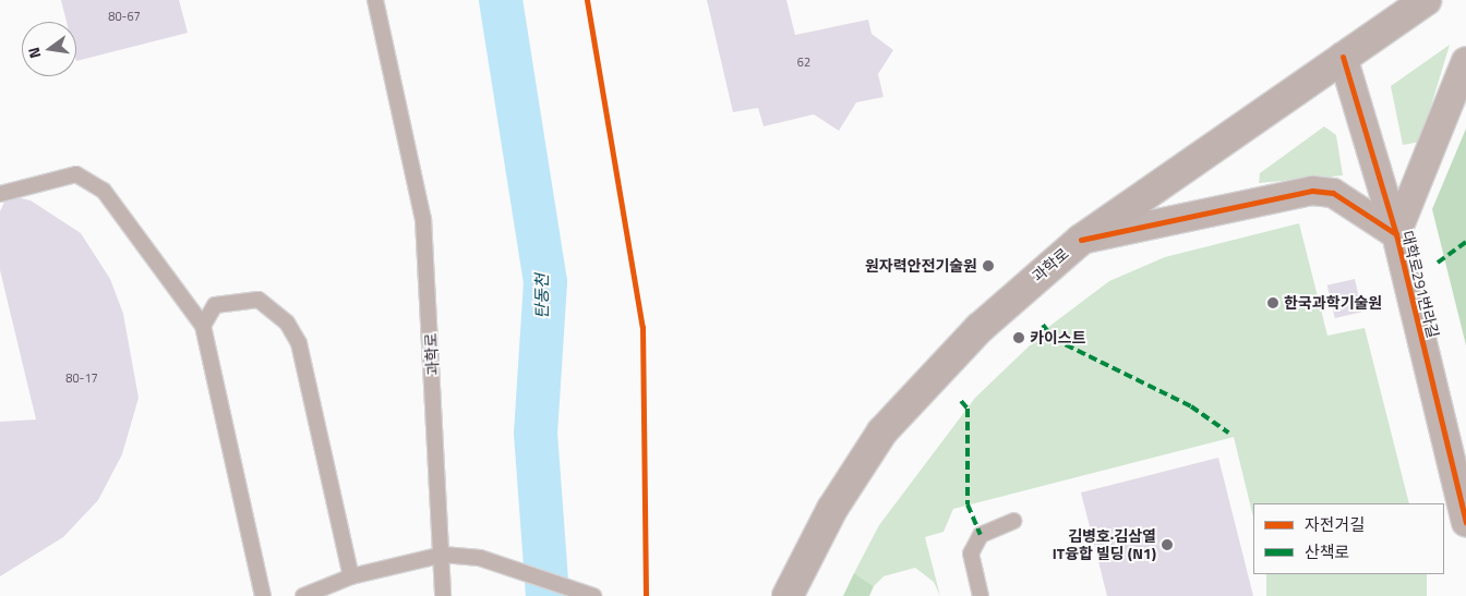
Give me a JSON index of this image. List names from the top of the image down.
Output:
{
  "streets": {
    "main road": ["과학로"],
    "street": ["대학로291번라길"]
  },
  "crossings": [
    ["과학로", "대학로291번라길"]
  ],
  "water": ["탄동천"],
  "places": [
    "원자력안전기술원",
    "한국과학기술원",
    "카이스트",
    "김병호·김삼열 IT융합 빌딩 (N1)"
  ],
  "house_numbers": ["80-67", "62", "80-17"],
  "legend": ["자전거길", "산책로"],
  "north": "left"
}
